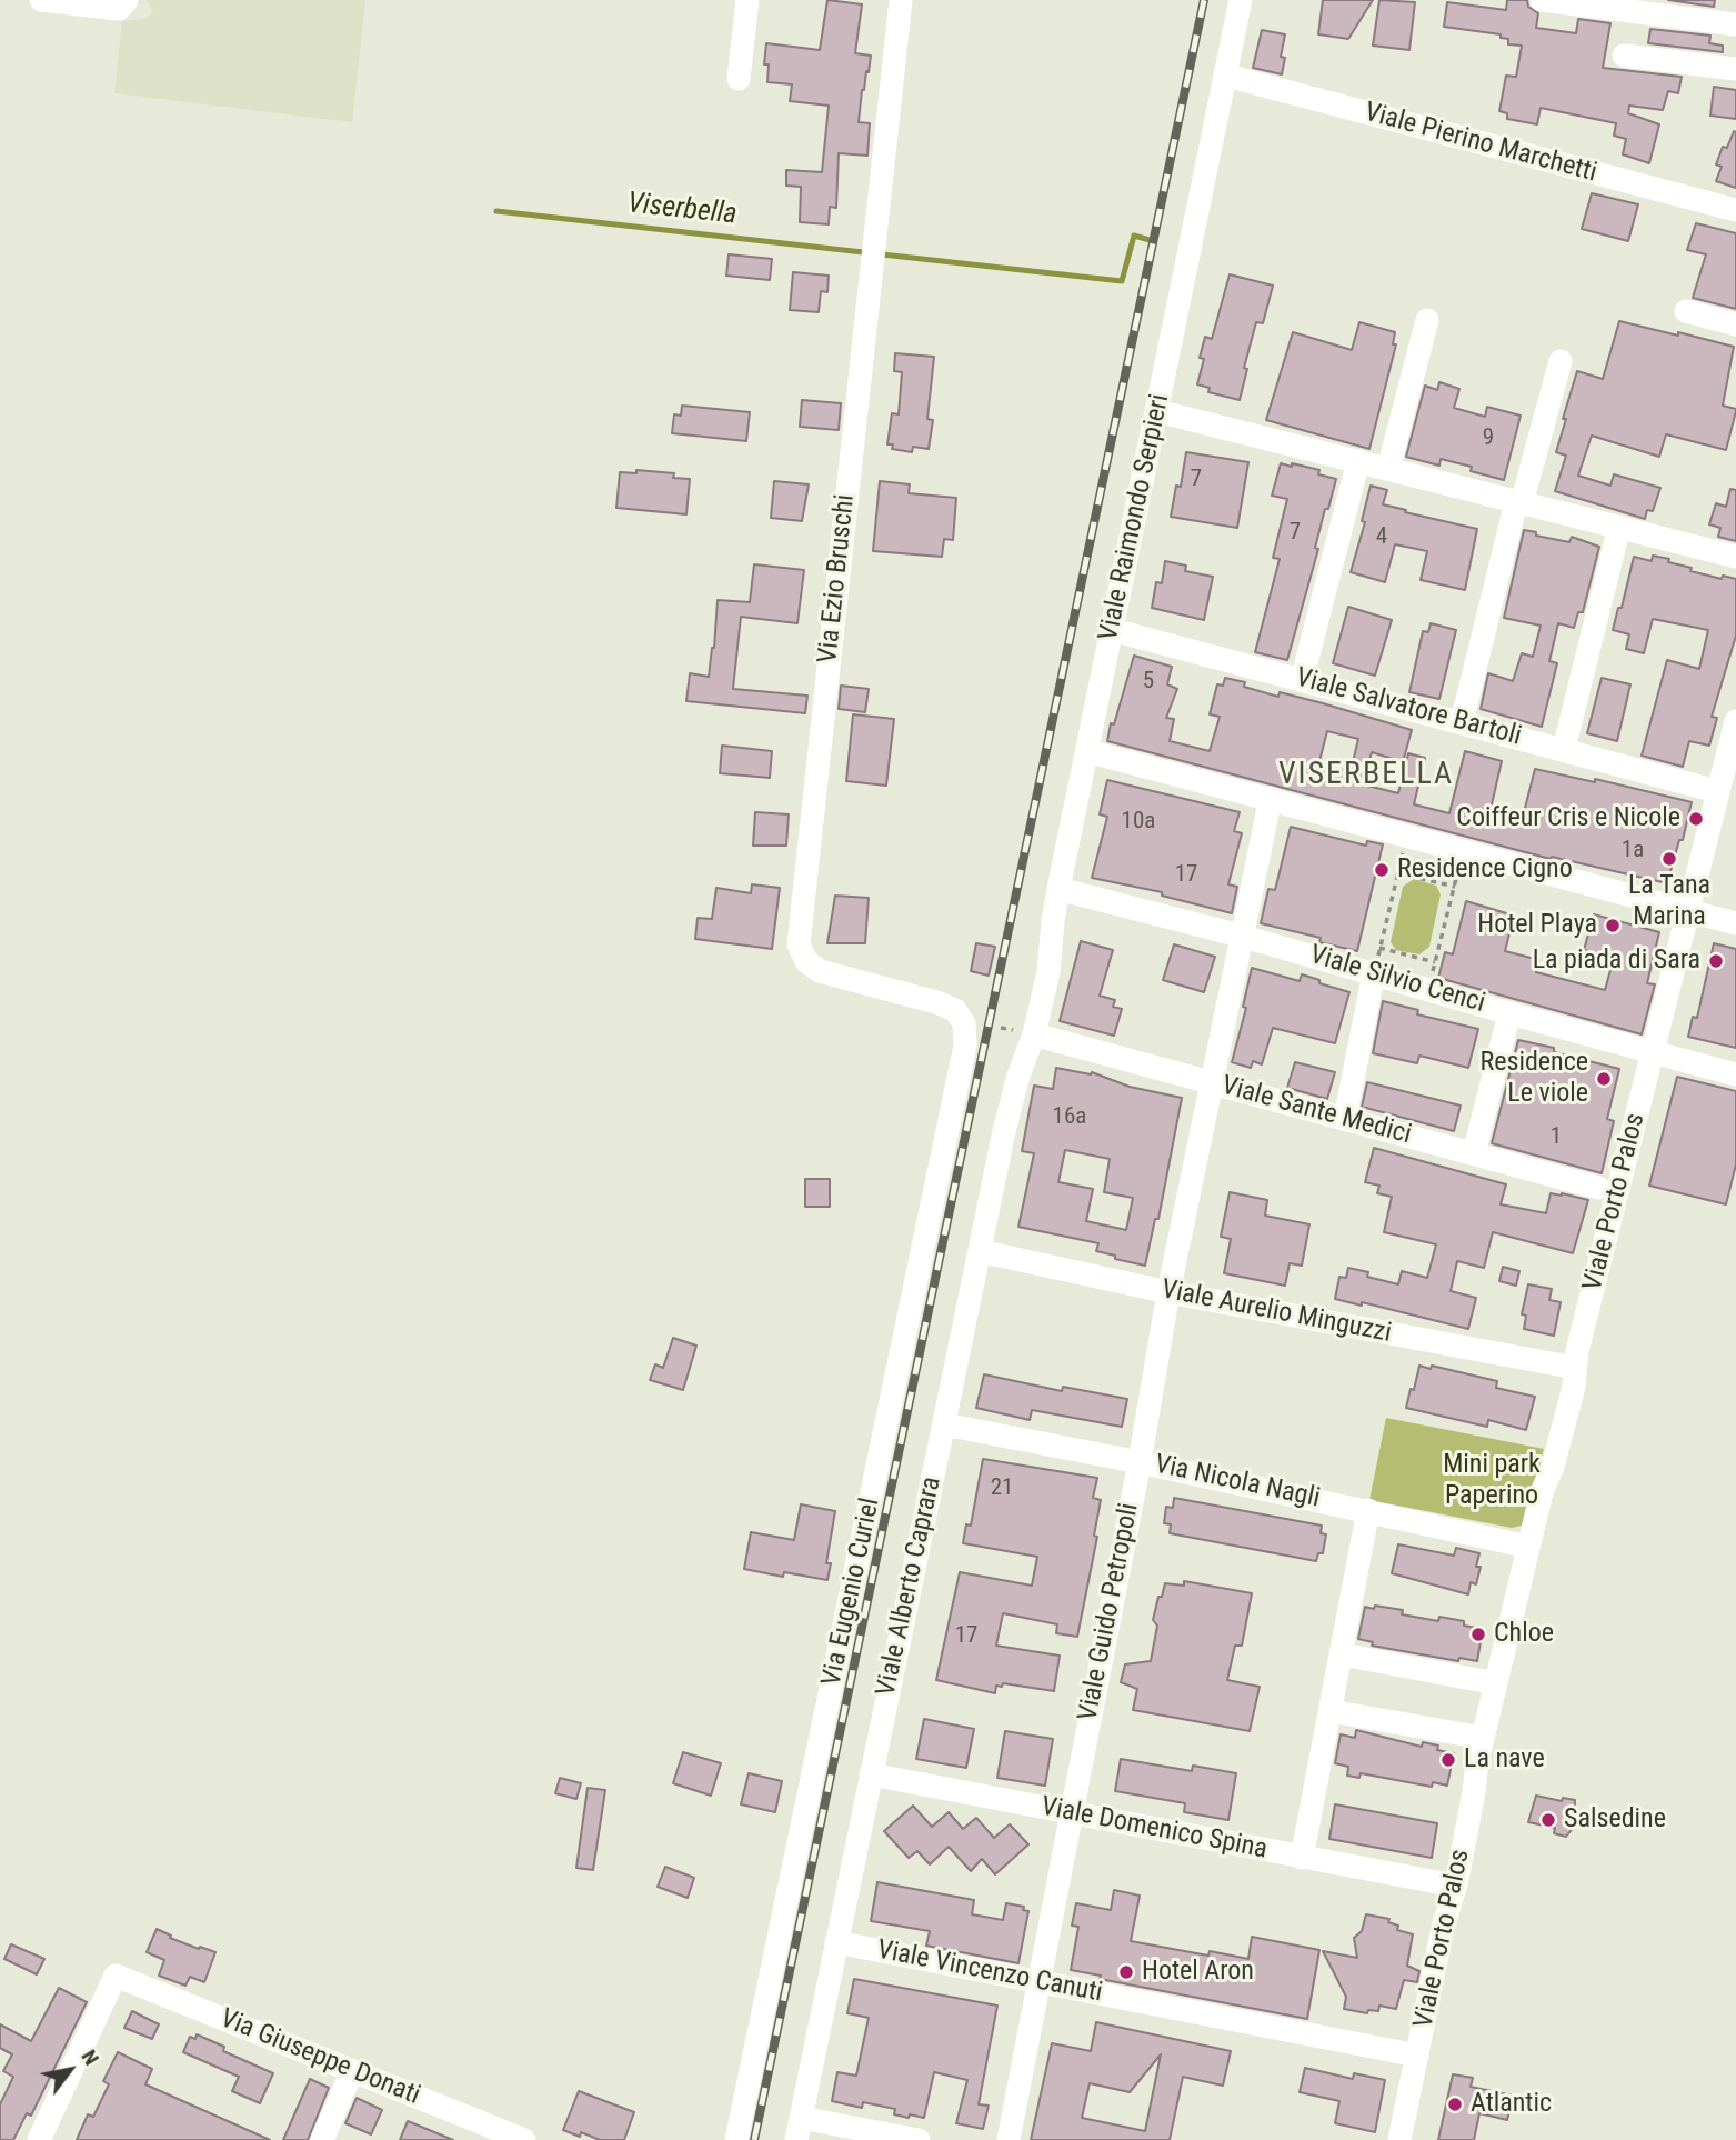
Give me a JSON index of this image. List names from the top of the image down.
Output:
{
  "streets": {
    "street": [
      "Viale Pierino Marchetti",
      "Viale Raimondo Serpieri",
      "Via Ezio Bruschi",
      "Viale Salvatore Bartoli",
      "Viale Silvio Cenci",
      "Viale Sante Medici",
      "Viale Porto Palos",
      "Viale Aurelio Minguzzi",
      "Via Nicola Nagli",
      "Viale Alberto Caprara",
      "Via Eugenio Curiel",
      "Viale Guido Petropoli",
      "Viale Domenico Spina",
      "Viale Vincenzo Canuti",
      "Via Giuseppe Donati"
    ]
  },
  "crossings": [
    ["Viale Pierino Marchetti", "Viale Raimondo Serpieri"],
    ["Viale Raimondo Serpieri", "Viale Salvatore Bartoli"],
    ["Viale Raimondo Serpieri", "Viale Silvio Cenci"],
    ["Viale Raimondo Serpieri", "Viale Sante Medici"],
    ["Viale Raimondo Serpieri", "Viale Alberto Caprara"],
    ["Via Ezio Bruschi", "Via Eugenio Curiel"],
    ["Viale Silvio Cenci", "Viale Porto Palos"],
    ["Viale Silvio Cenci", "Viale Guido Petropoli"],
    ["Viale Sante Medici", "Viale Alberto Caprara"],
    ["Viale Sante Medici", "Viale Guido Petropoli"],
    ["Viale Porto Palos", "Viale Aurelio Minguzzi"],
    ["Viale Porto Palos", "Via Nicola Nagli"],
    ["Viale Porto Palos", "Viale Vincenzo Canuti"],
    ["Viale Aurelio Minguzzi", "Viale Alberto Caprara"],
    ["Viale Aurelio Minguzzi", "Viale Guido Petropoli"],
    ["Via Nicola Nagli", "Viale Alberto Caprara"],
    ["Via Nicola Nagli", "Viale Guido Petropoli"],
    ["Viale Alberto Caprara", "Viale Domenico Spina"],
    ["Viale Alberto Caprara", "Viale Vincenzo Canuti"],
    ["Viale Guido Petropoli", "Viale Domenico Spina"],
    ["Viale Guido Petropoli", "Viale Vincenzo Canuti"]
  ],
  "districts": ["VISERBELLA"],
  "water": ["Viserbella"],
  "parks": ["Mini park Paperino"],
  "places": [
    "Coiffeur Cris e Nicole",
    "La Tana Marina",
    "Residence Cigno",
    "Hotel Playa",
    "La piada di Sara",
    "Residence Le viole",
    "Chloe",
    "La nave",
    "Salsedine",
    "Hotel Aron",
    "Atlantic"
  ],
  "house_numbers": [
    "9",
    "7",
    "7",
    "4",
    "5",
    "10a",
    "1a",
    "17",
    "16a",
    "1",
    "21",
    "17"
  ],
  "north": "top right"
}
